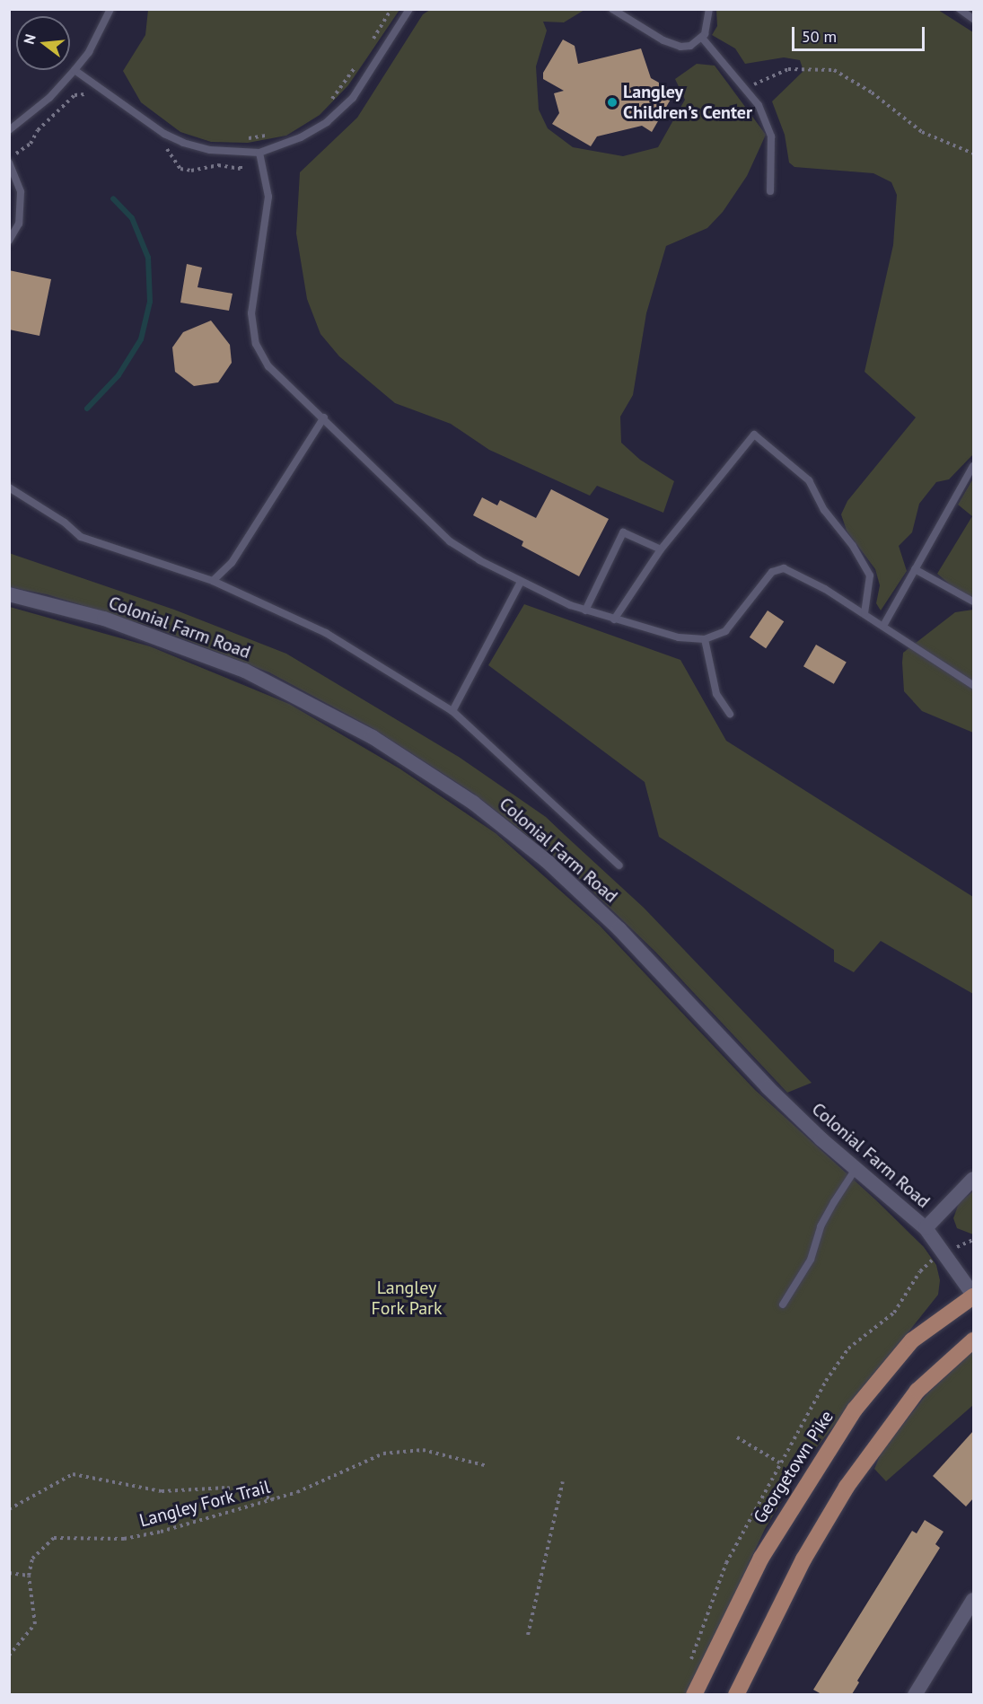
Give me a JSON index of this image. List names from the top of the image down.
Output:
{
  "streets": {
    "main road": ["Georgetown Pike"],
    "street": ["Colonial Farm Road"],
    "path": ["Langley Fork Trail"]
  },
  "crossings": [
    ["Colonial Farm Road", "Georgetown Pike"]
  ],
  "parks": ["Langley Fork Park"],
  "places": ["Langley Children’s Center"],
  "scale_bar": "50 m",
  "north": "left"
}
